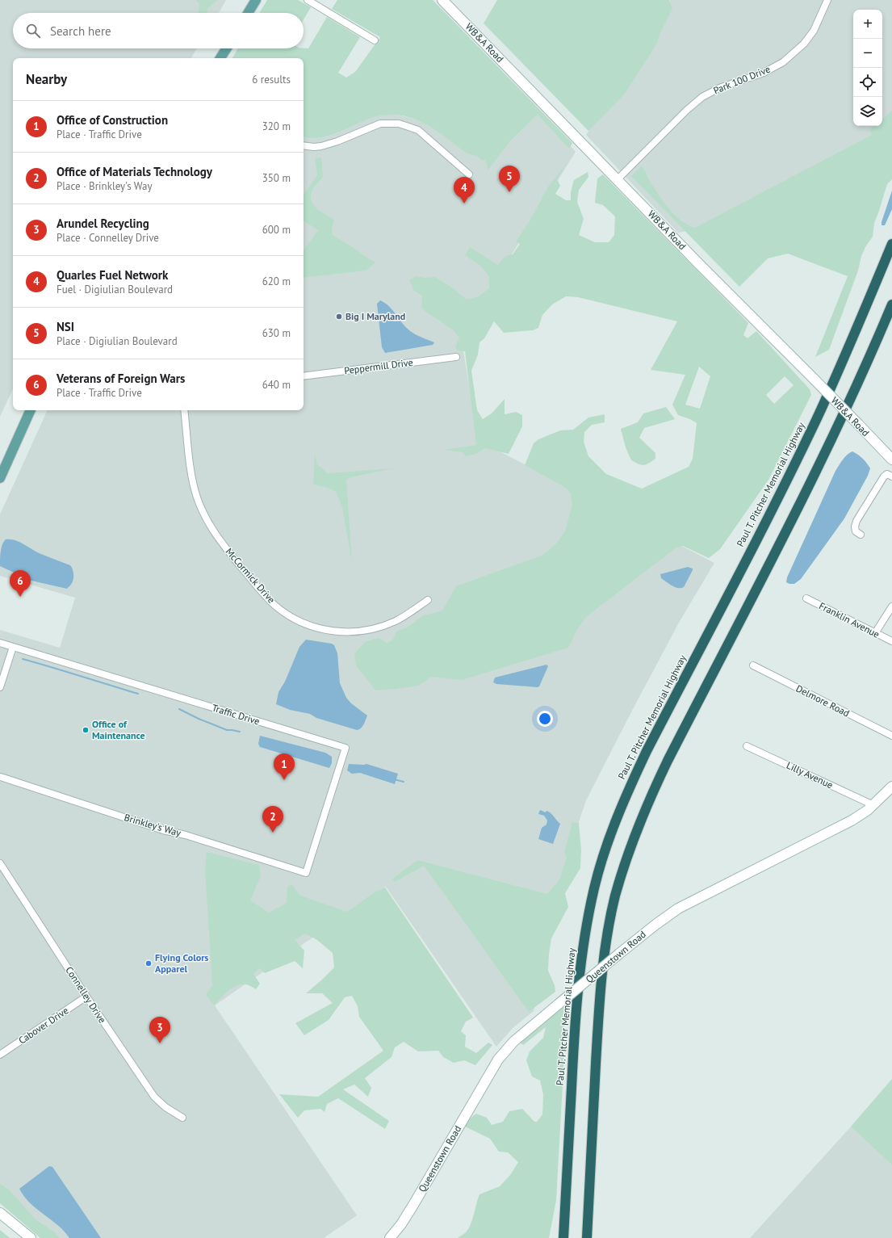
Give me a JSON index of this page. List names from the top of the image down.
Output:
{
  "streets": {
    "highway": ["Paul T. Pitcher Memorial Highway"],
    "street": [
      "WB&A Road",
      "Park 100 Drive",
      "Peppermill Drive",
      "McCormick Drive",
      "Franklin Avenue",
      "Delmore Road",
      "Traffic Drive",
      "Lilly Avenue",
      "Brinkley's Way",
      "Queenstown Road",
      "Connelley Drive",
      "Cabover Drive"
    ]
  },
  "crossings": [
    ["WB&A Road", "Park 100 Drive"],
    ["Traffic Drive", "Brinkley's Way"],
    ["Lilly Avenue", "Queenstown Road"],
    ["Connelley Drive", "Cabover Drive"]
  ],
  "places": ["Big I Maryland", "Office of Maintenance", "Flying Colors Apparel"],
  "page": {
    "map_buttons": ["+", "−"],
    "search": "Search here",
    "heading": ["Nearby", "6 results"],
    "list": [
      {
        "mark": "1",
        "name": "Office of Construction",
        "note": "Place · Traffic Drive",
        "value": "320 m"
      },
      {
        "mark": "2",
        "name": "Office of Materials Technology",
        "note": "Place · Brinkley's Way",
        "value": "350 m"
      },
      {
        "mark": "3",
        "name": "Arundel Recycling",
        "note": "Place · Connelley Drive",
        "value": "600 m"
      },
      {
        "mark": "4",
        "name": "Quarles Fuel Network",
        "note": "Fuel · Digiulian Boulevard",
        "value": "620 m"
      },
      {
        "mark": "5",
        "name": "NSI",
        "note": "Place · Digiulian Boulevard",
        "value": "630 m"
      },
      {
        "mark": "6",
        "name": "Veterans of Foreign Wars",
        "note": "Place · Traffic Drive",
        "value": "640 m"
      }
    ],
    "pins": [
      "5",
      "4",
      "6",
      "1",
      "2",
      "3"
    ]
  }
}
